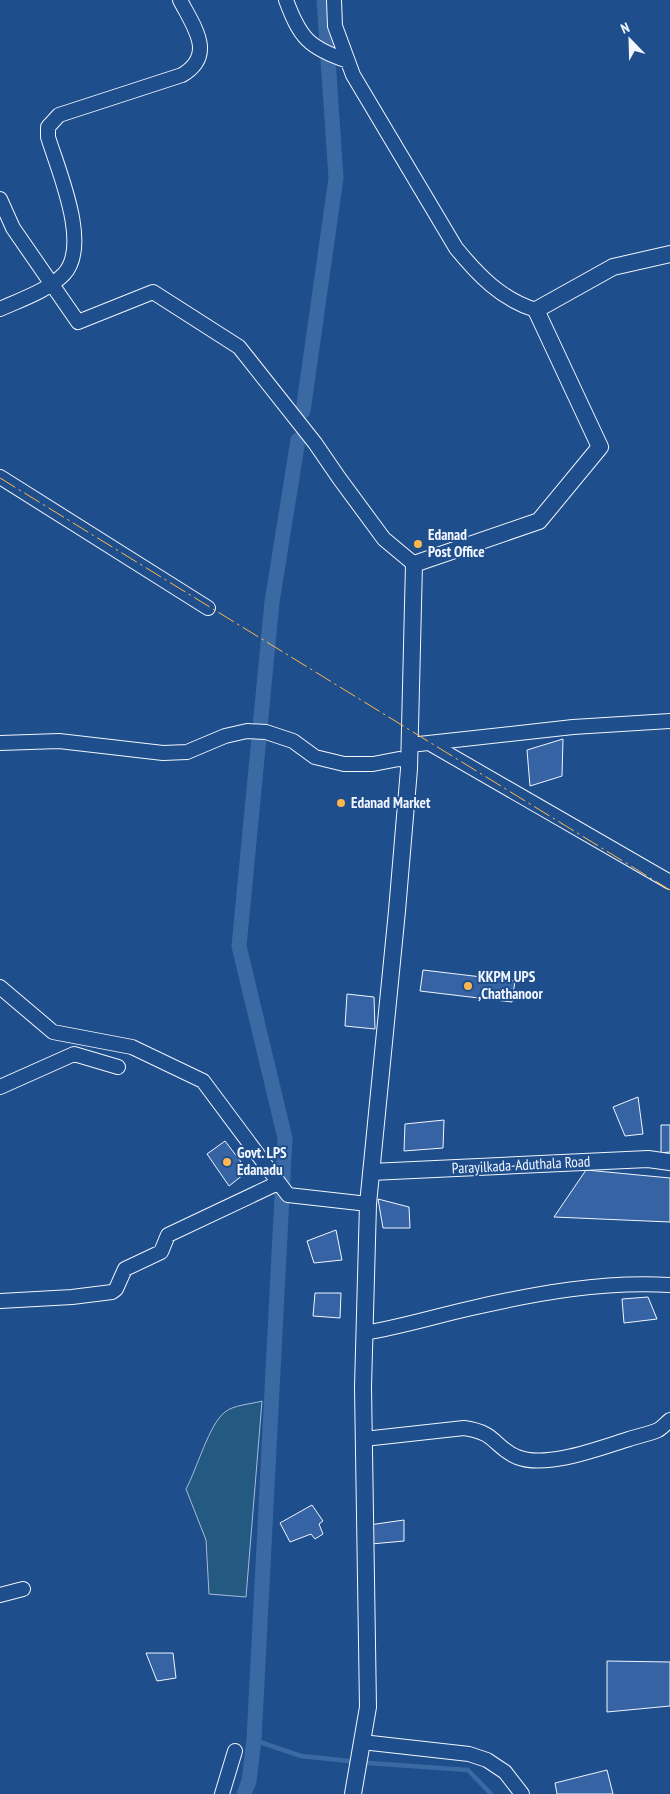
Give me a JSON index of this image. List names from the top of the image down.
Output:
{
  "streets": {
    "street": ["Parayilkada-Aduthala Road"]
  },
  "places": [
    "Edanad Post Office",
    "Edanad Market",
    "KKPM UPS ,Chathanoor",
    "Govt. LPS Edanadu"
  ],
  "north": "top left"
}
